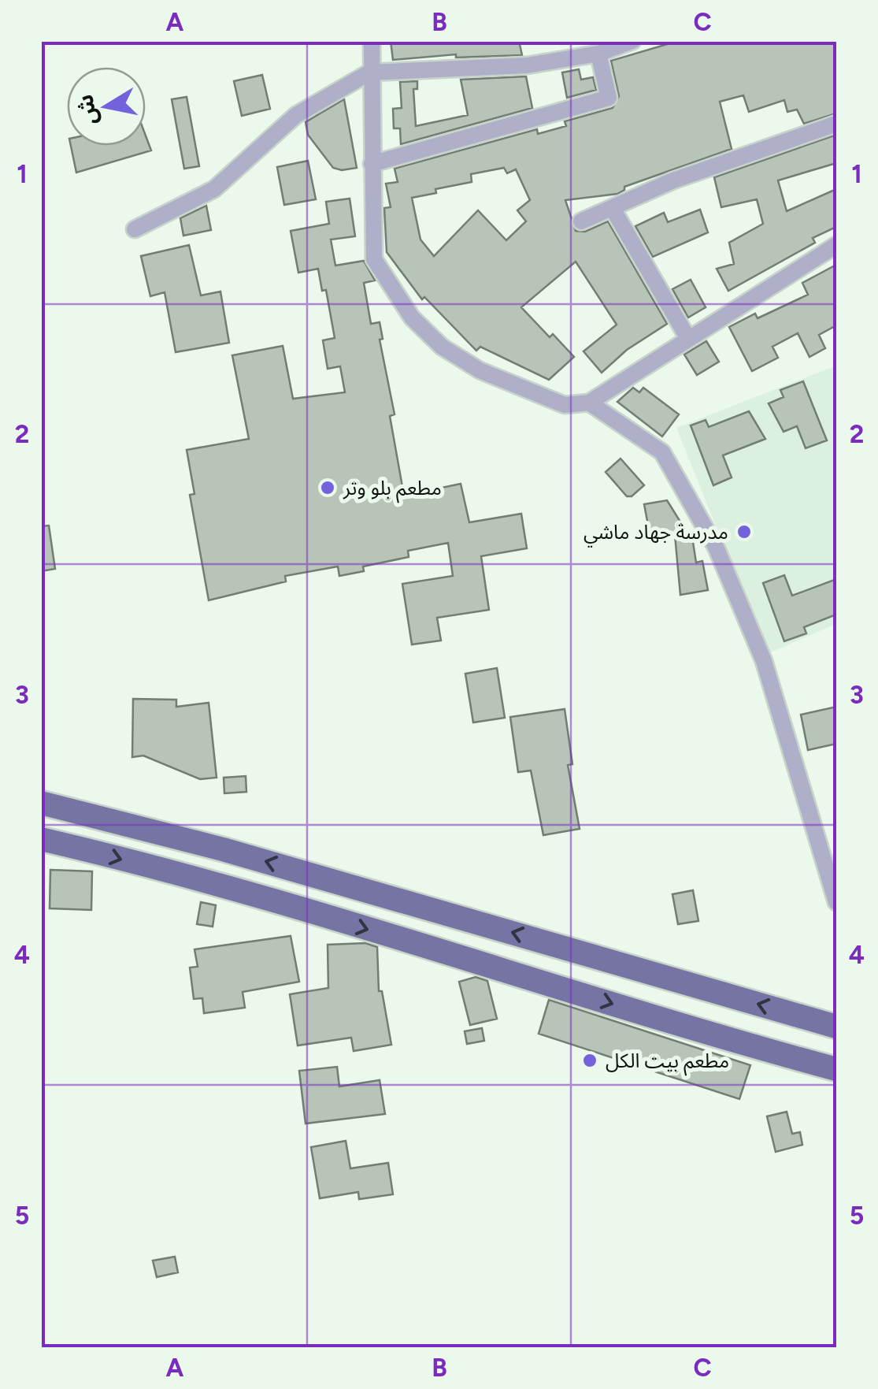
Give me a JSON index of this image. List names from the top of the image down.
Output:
{
  "places": ["مطعم بلو وتر", "مدرسة جهاد ماشي", "مطعم بيت الكل"],
  "north": "left",
  "grid": {
    "columns": ["A", "B", "C"],
    "rows": [
      "1",
      "2",
      "3",
      "4",
      "5"
    ]
  }
}
